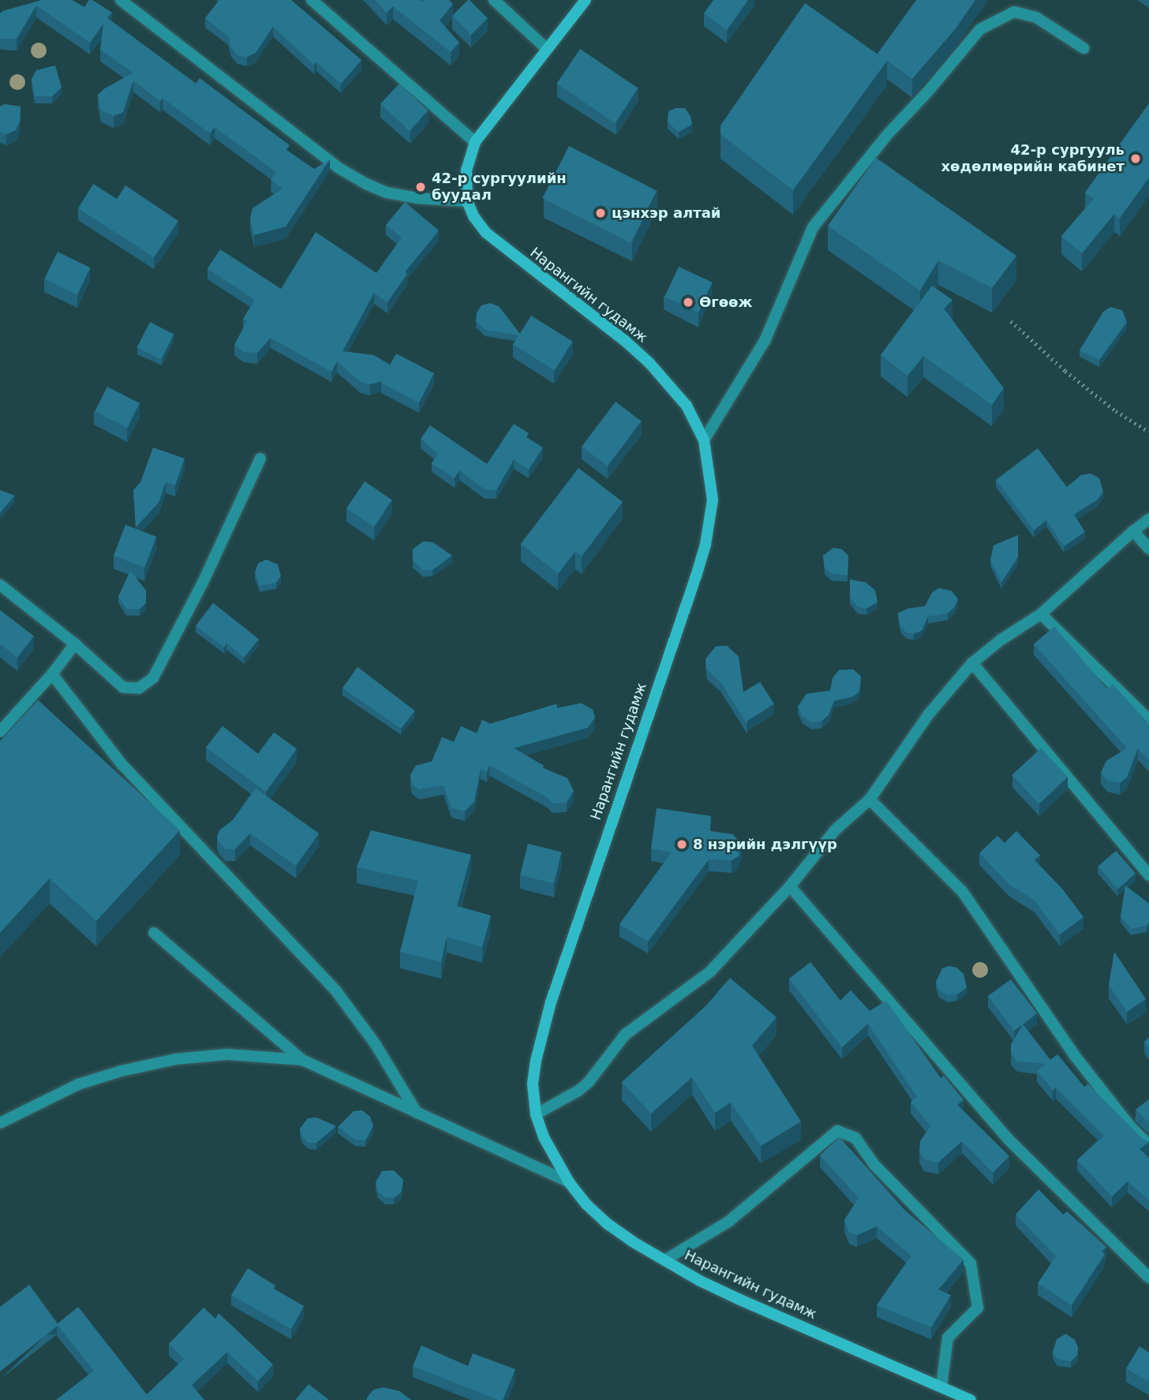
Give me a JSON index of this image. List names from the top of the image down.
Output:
{
  "streets": {
    "main road": ["Нарангийн гудамж"]
  },
  "places": [
    "42-p сургууль хөдөлмөрийн кабинет",
    "42-р сургуулийн буудал",
    "цэнхэр алтай",
    "Өгөөж",
    "8 нэрийн дэлгүүр"
  ]
}
